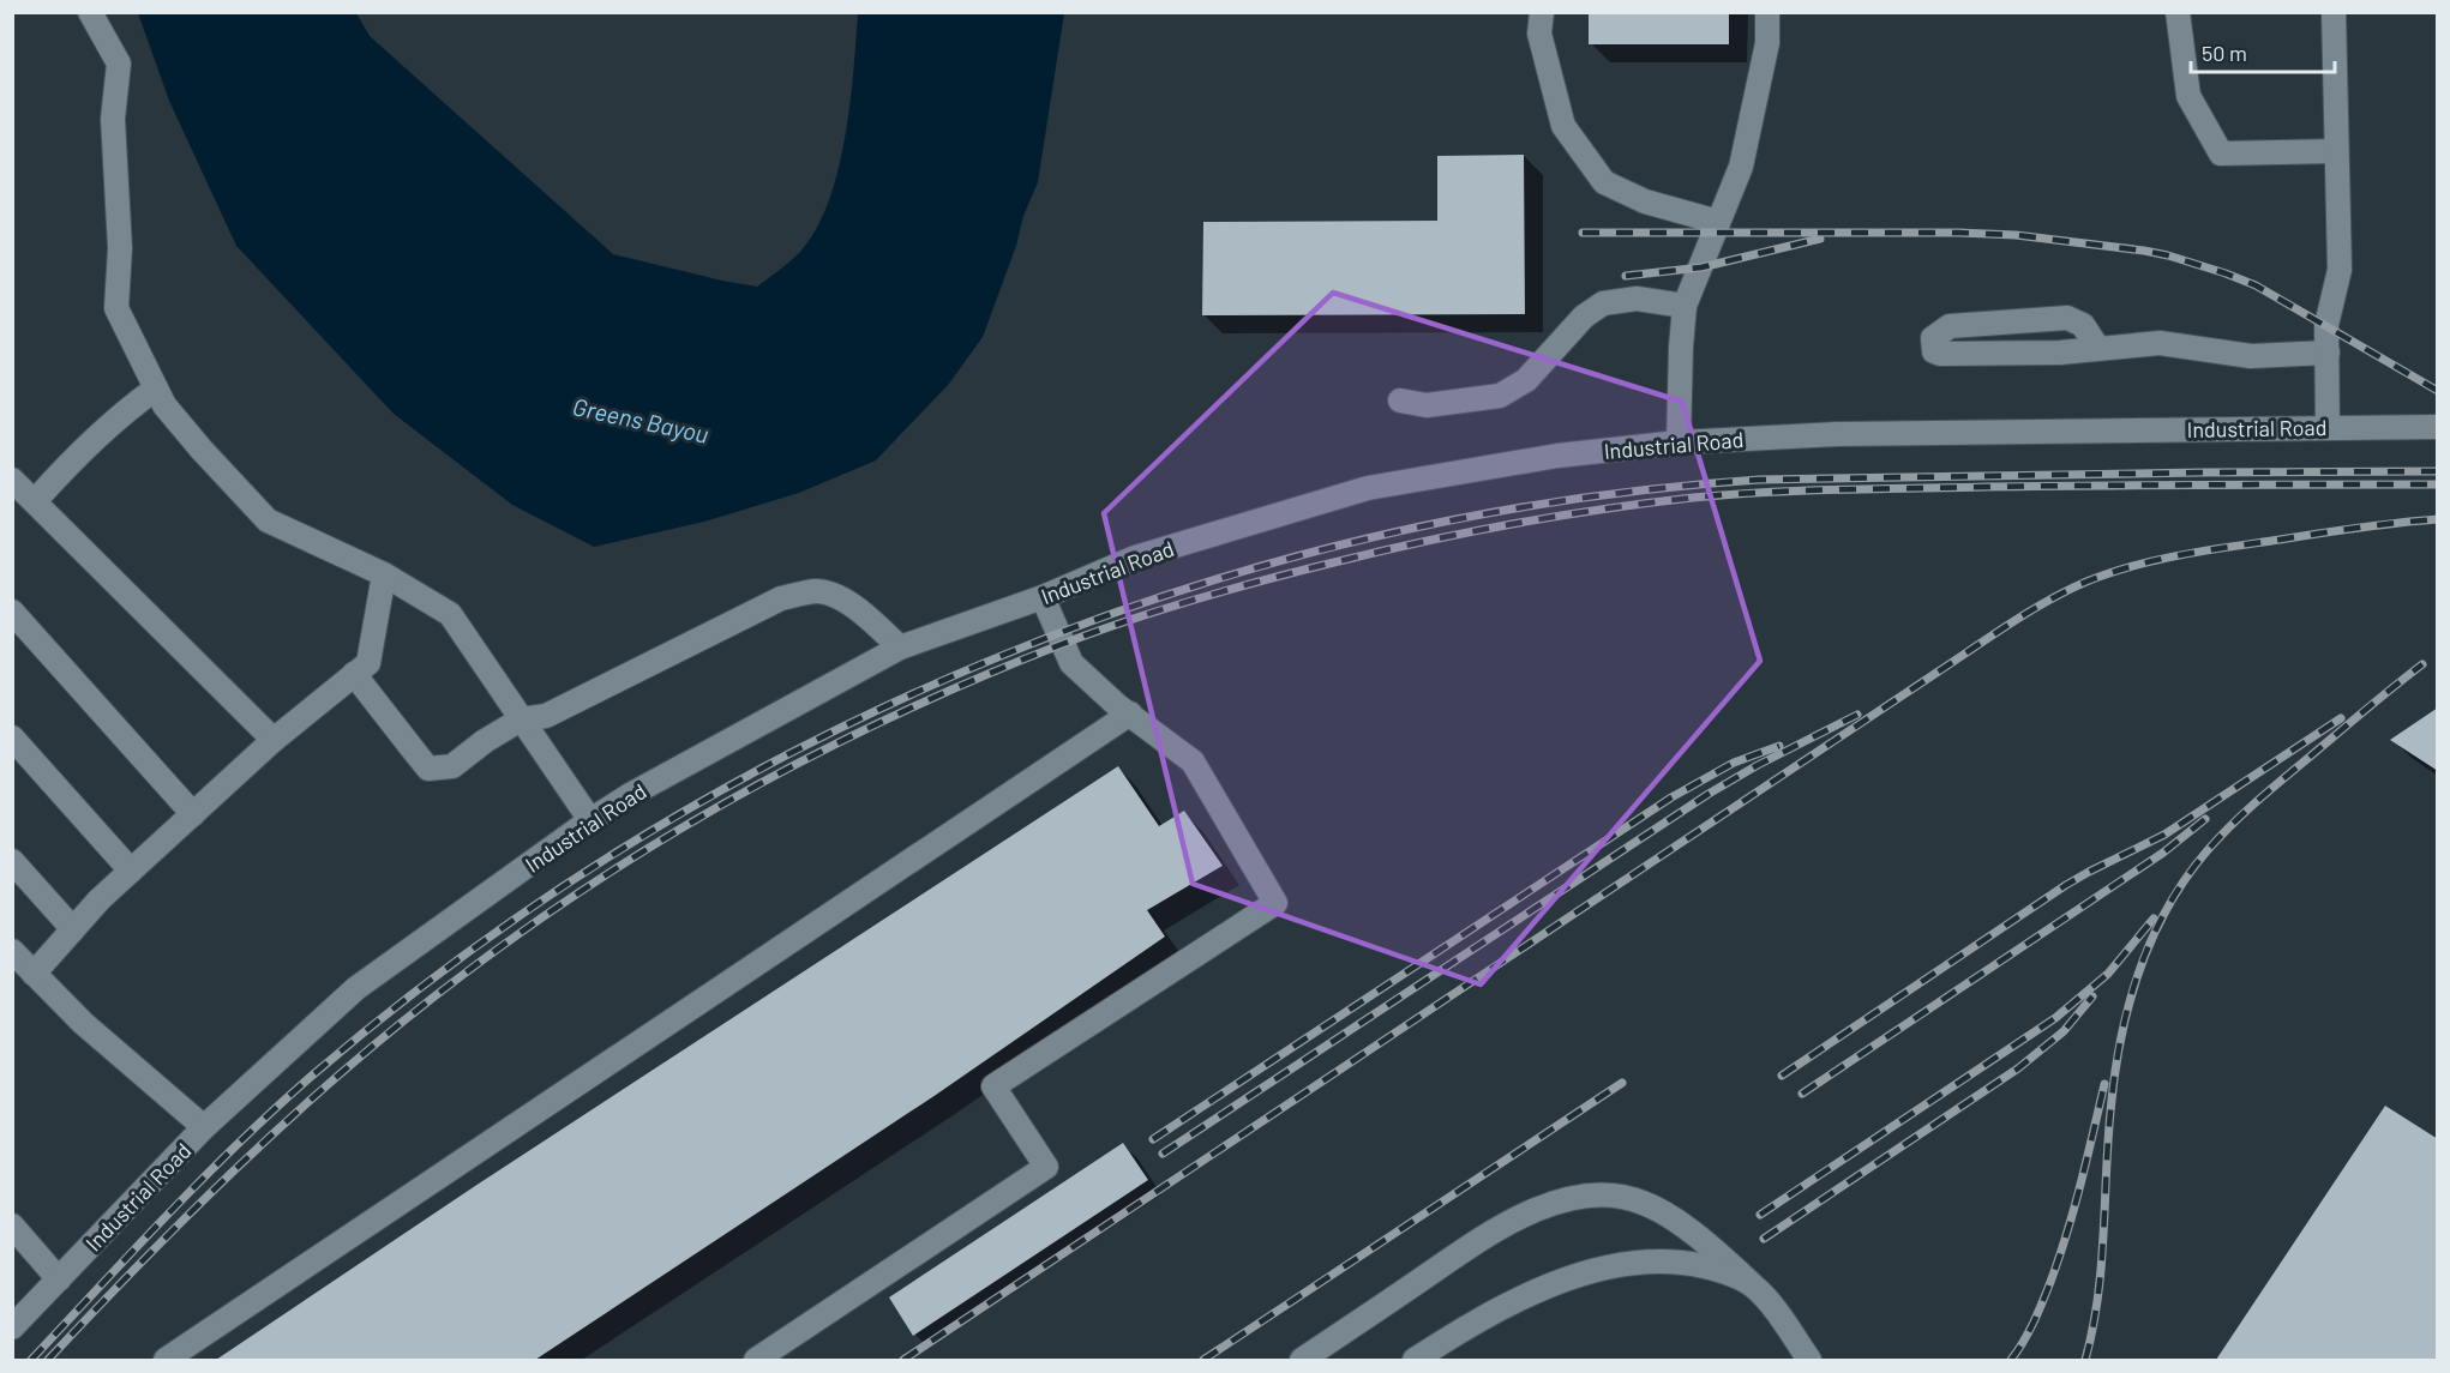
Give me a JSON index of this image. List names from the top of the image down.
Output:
{
  "streets": {
    "street": ["Industrial Road"]
  },
  "water": ["Greens Bayou"],
  "scale_bar": "50 m"
}
